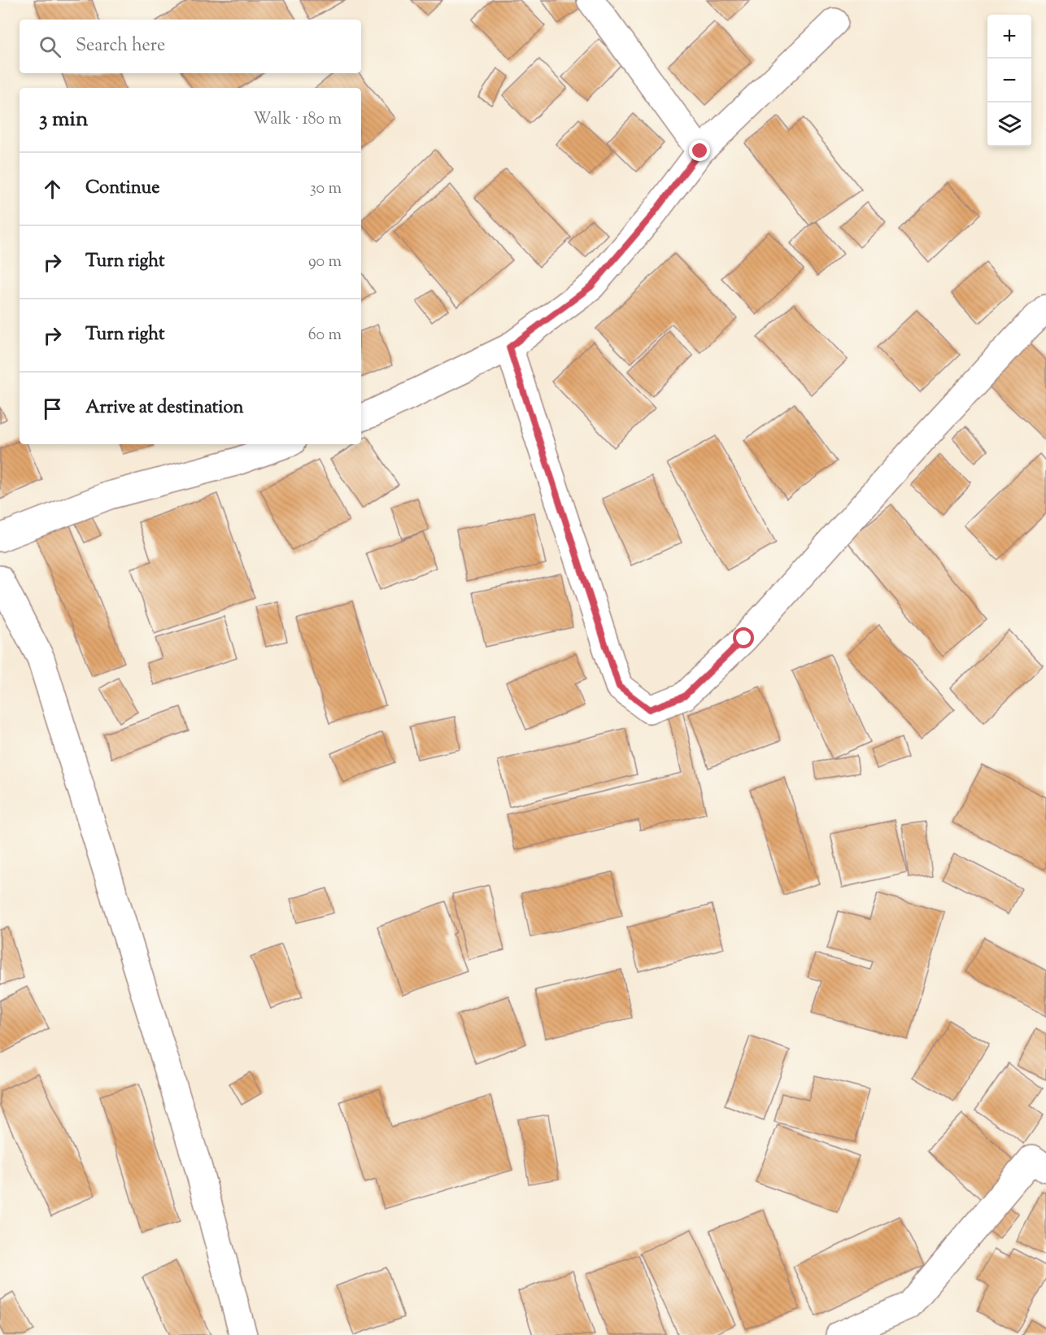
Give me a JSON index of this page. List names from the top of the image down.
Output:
{
  "page": {
    "map_buttons": ["+", "−"],
    "search": "Search here",
    "heading": ["3 min", "Walk · 180 m"],
    "list": [
      ["Continue", "30 m"],
      ["Turn right", "90 m"],
      ["Turn right", "60 m"],
      "Arrive at destination"
    ]
  }
}
